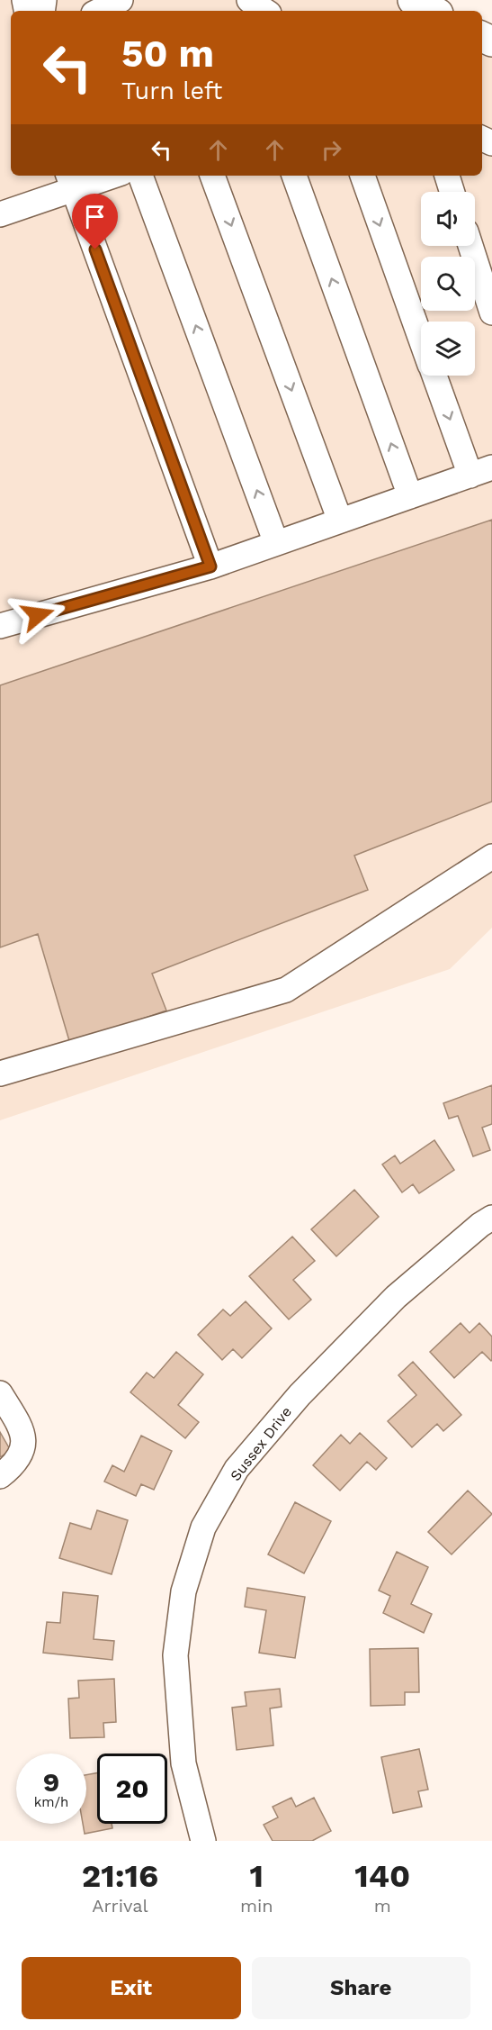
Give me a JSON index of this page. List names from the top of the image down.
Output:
{
  "streets": {
    "street": ["Sussex Drive"]
  },
  "page": {
    "turn": ["50 m", "Turn left"],
    "speed": "9 km/h",
    "limit": "20",
    "eta": [
      "21:16",
      "Arrival",
      "1",
      "min",
      "140",
      "m"
    ],
    "buttons": ["Exit", "Share"]
  }
}
